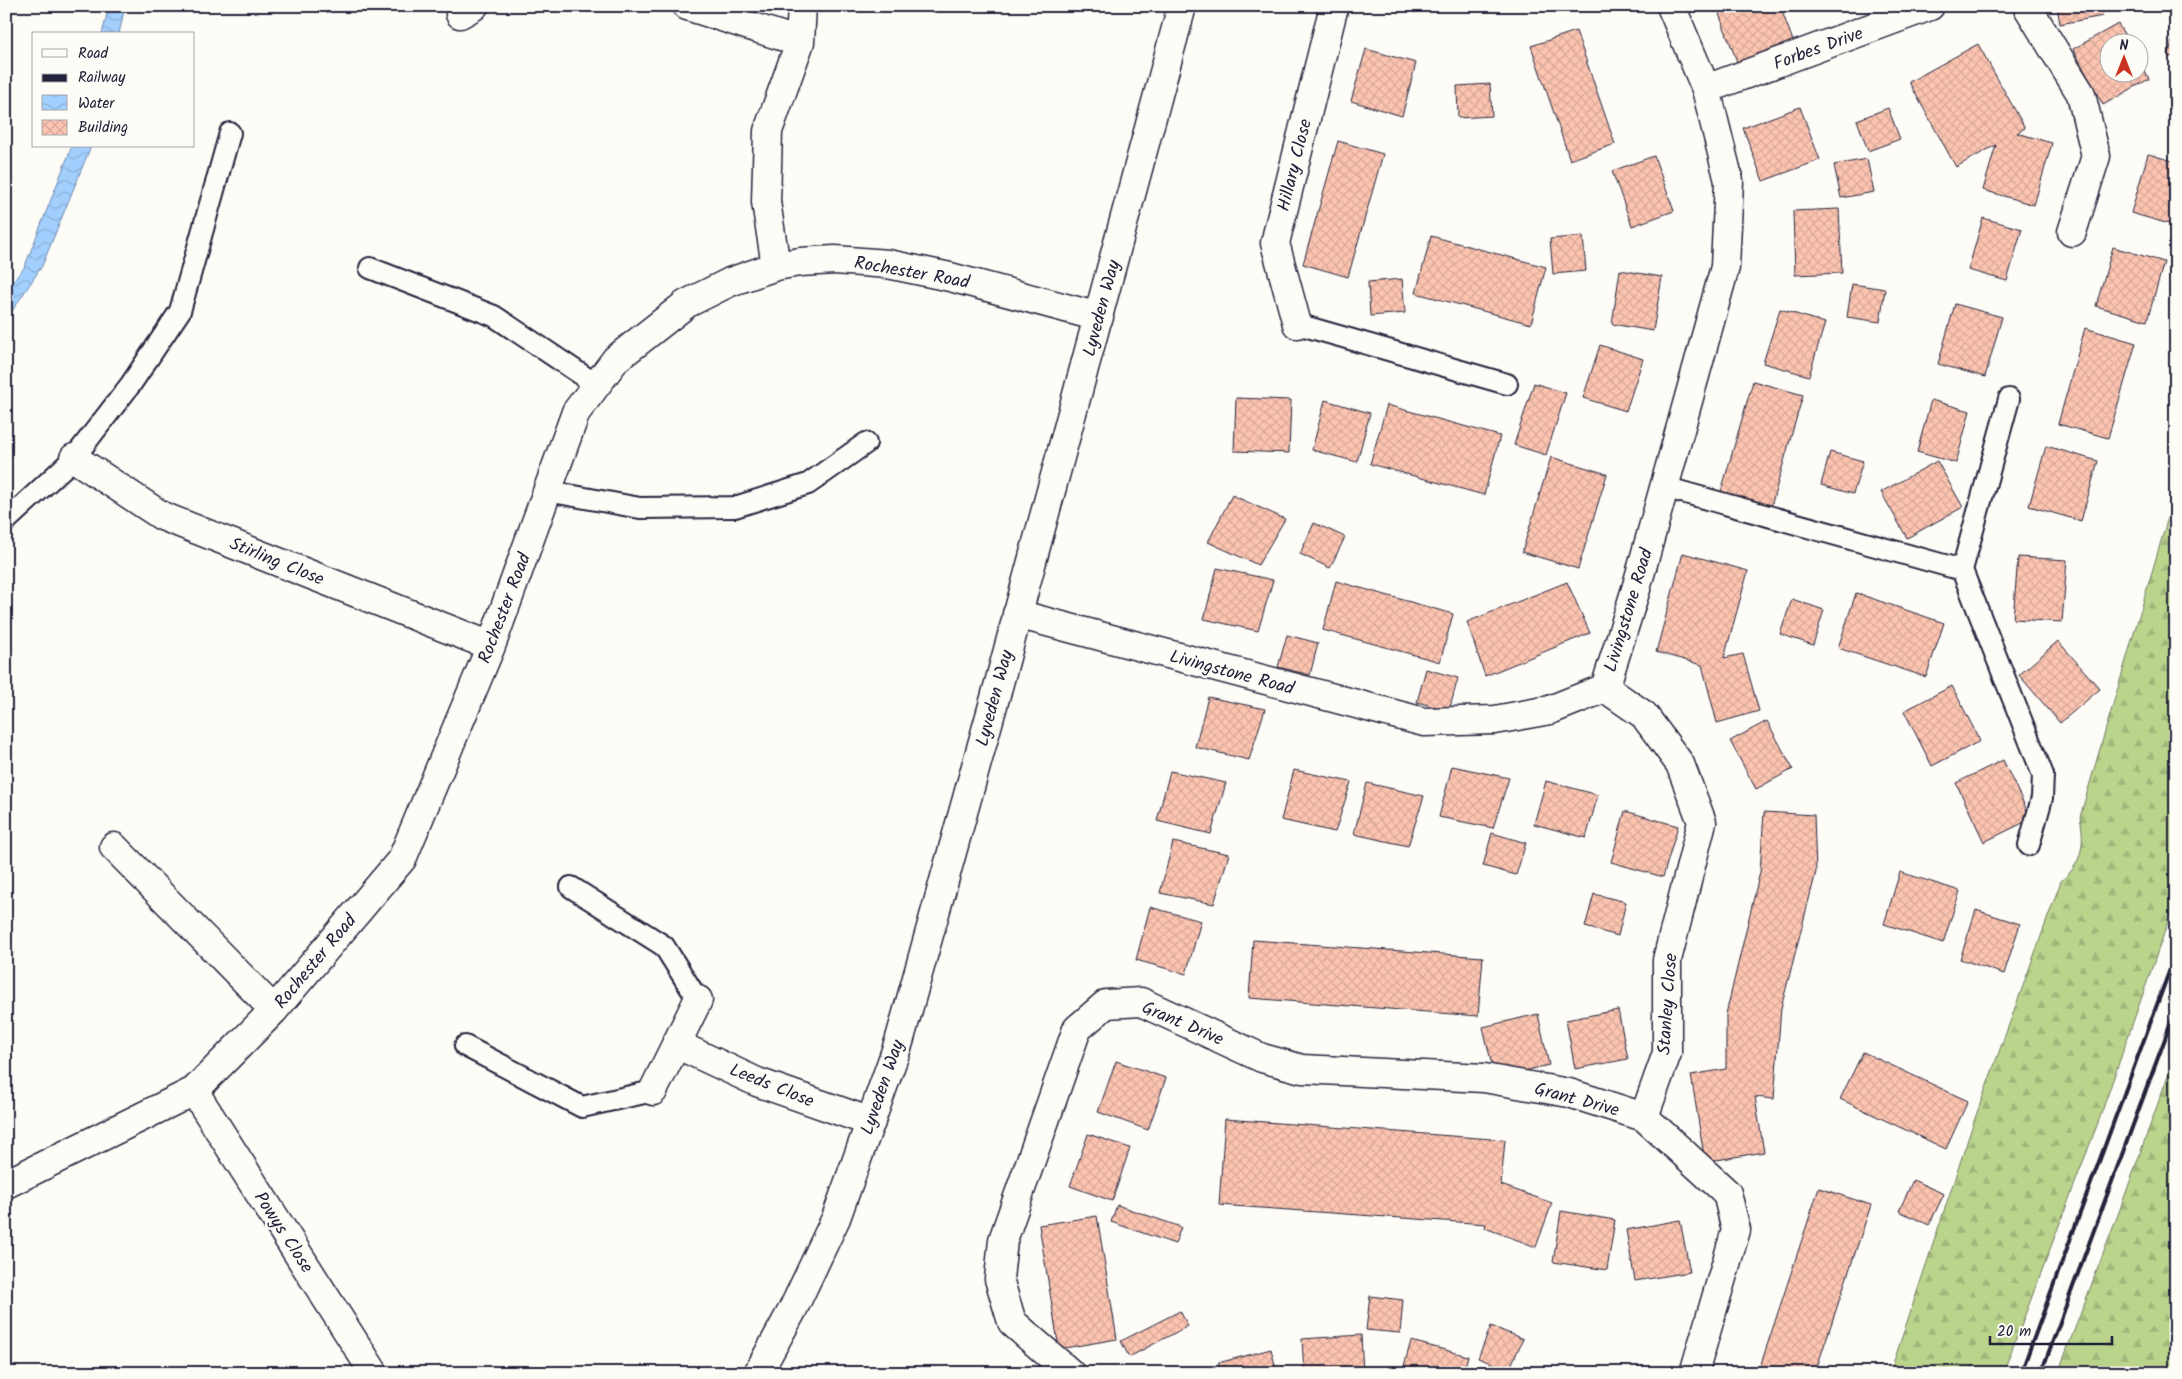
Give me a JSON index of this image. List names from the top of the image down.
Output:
{
  "streets": {
    "street": [
      "Forbes Drive",
      "Hillary Close",
      "Rochester Road",
      "Lyveden Way",
      "Stirling Close",
      "Livingstone Road",
      "Stanley Close",
      "Grant Drive",
      "Leeds Close",
      "Powys Close"
    ]
  },
  "crossings": [
    ["Forbes Drive", "Livingstone Road"],
    ["Rochester Road", "Lyveden Way"],
    ["Rochester Road", "Stirling Close"],
    ["Rochester Road", "Powys Close"],
    ["Lyveden Way", "Livingstone Road"],
    ["Lyveden Way", "Leeds Close"],
    ["Livingstone Road", "Stanley Close"],
    ["Stanley Close", "Grant Drive"]
  ],
  "legend": [
    "Road",
    "Railway",
    "Water",
    "Building"
  ],
  "scale_bar": "20 m",
  "north": "top"
}
